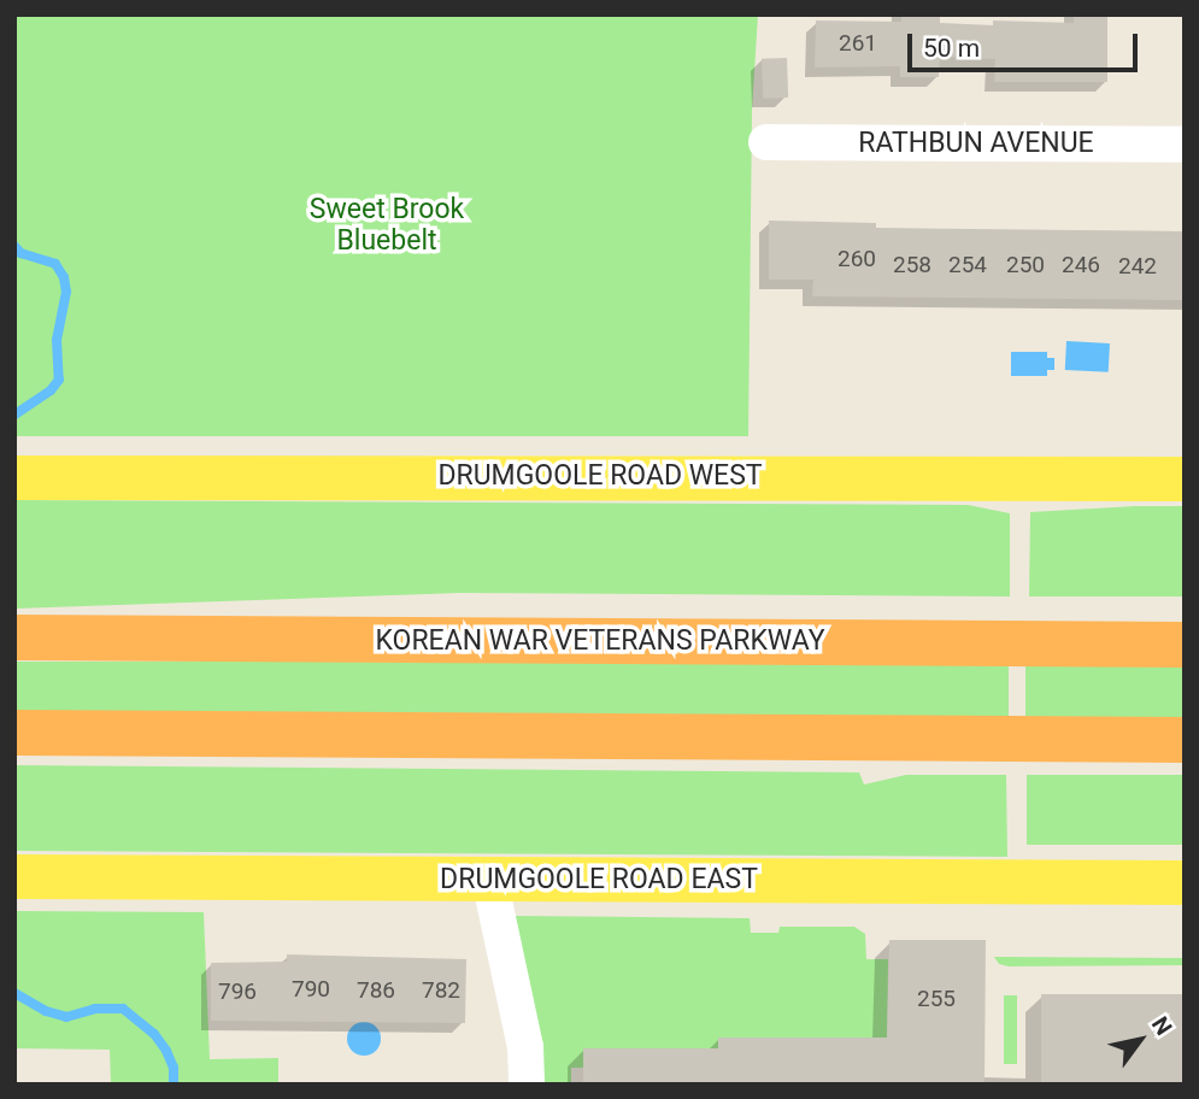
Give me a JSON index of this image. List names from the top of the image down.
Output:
{
  "streets": {
    "highway": ["KOREAN WAR VETERANS PARKWAY"],
    "main road": ["DRUMGOOLE ROAD WEST", "DRUMGOOLE ROAD EAST"],
    "street": ["RATHBUN AVENUE"]
  },
  "parks": ["Sweet Brook Bluebelt"],
  "house_numbers": [
    "261",
    "260",
    "258",
    "254",
    "250",
    "246",
    "242",
    "790",
    "786",
    "782",
    "796",
    "255"
  ],
  "scale_bar": "50 m",
  "north": "top right"
}
